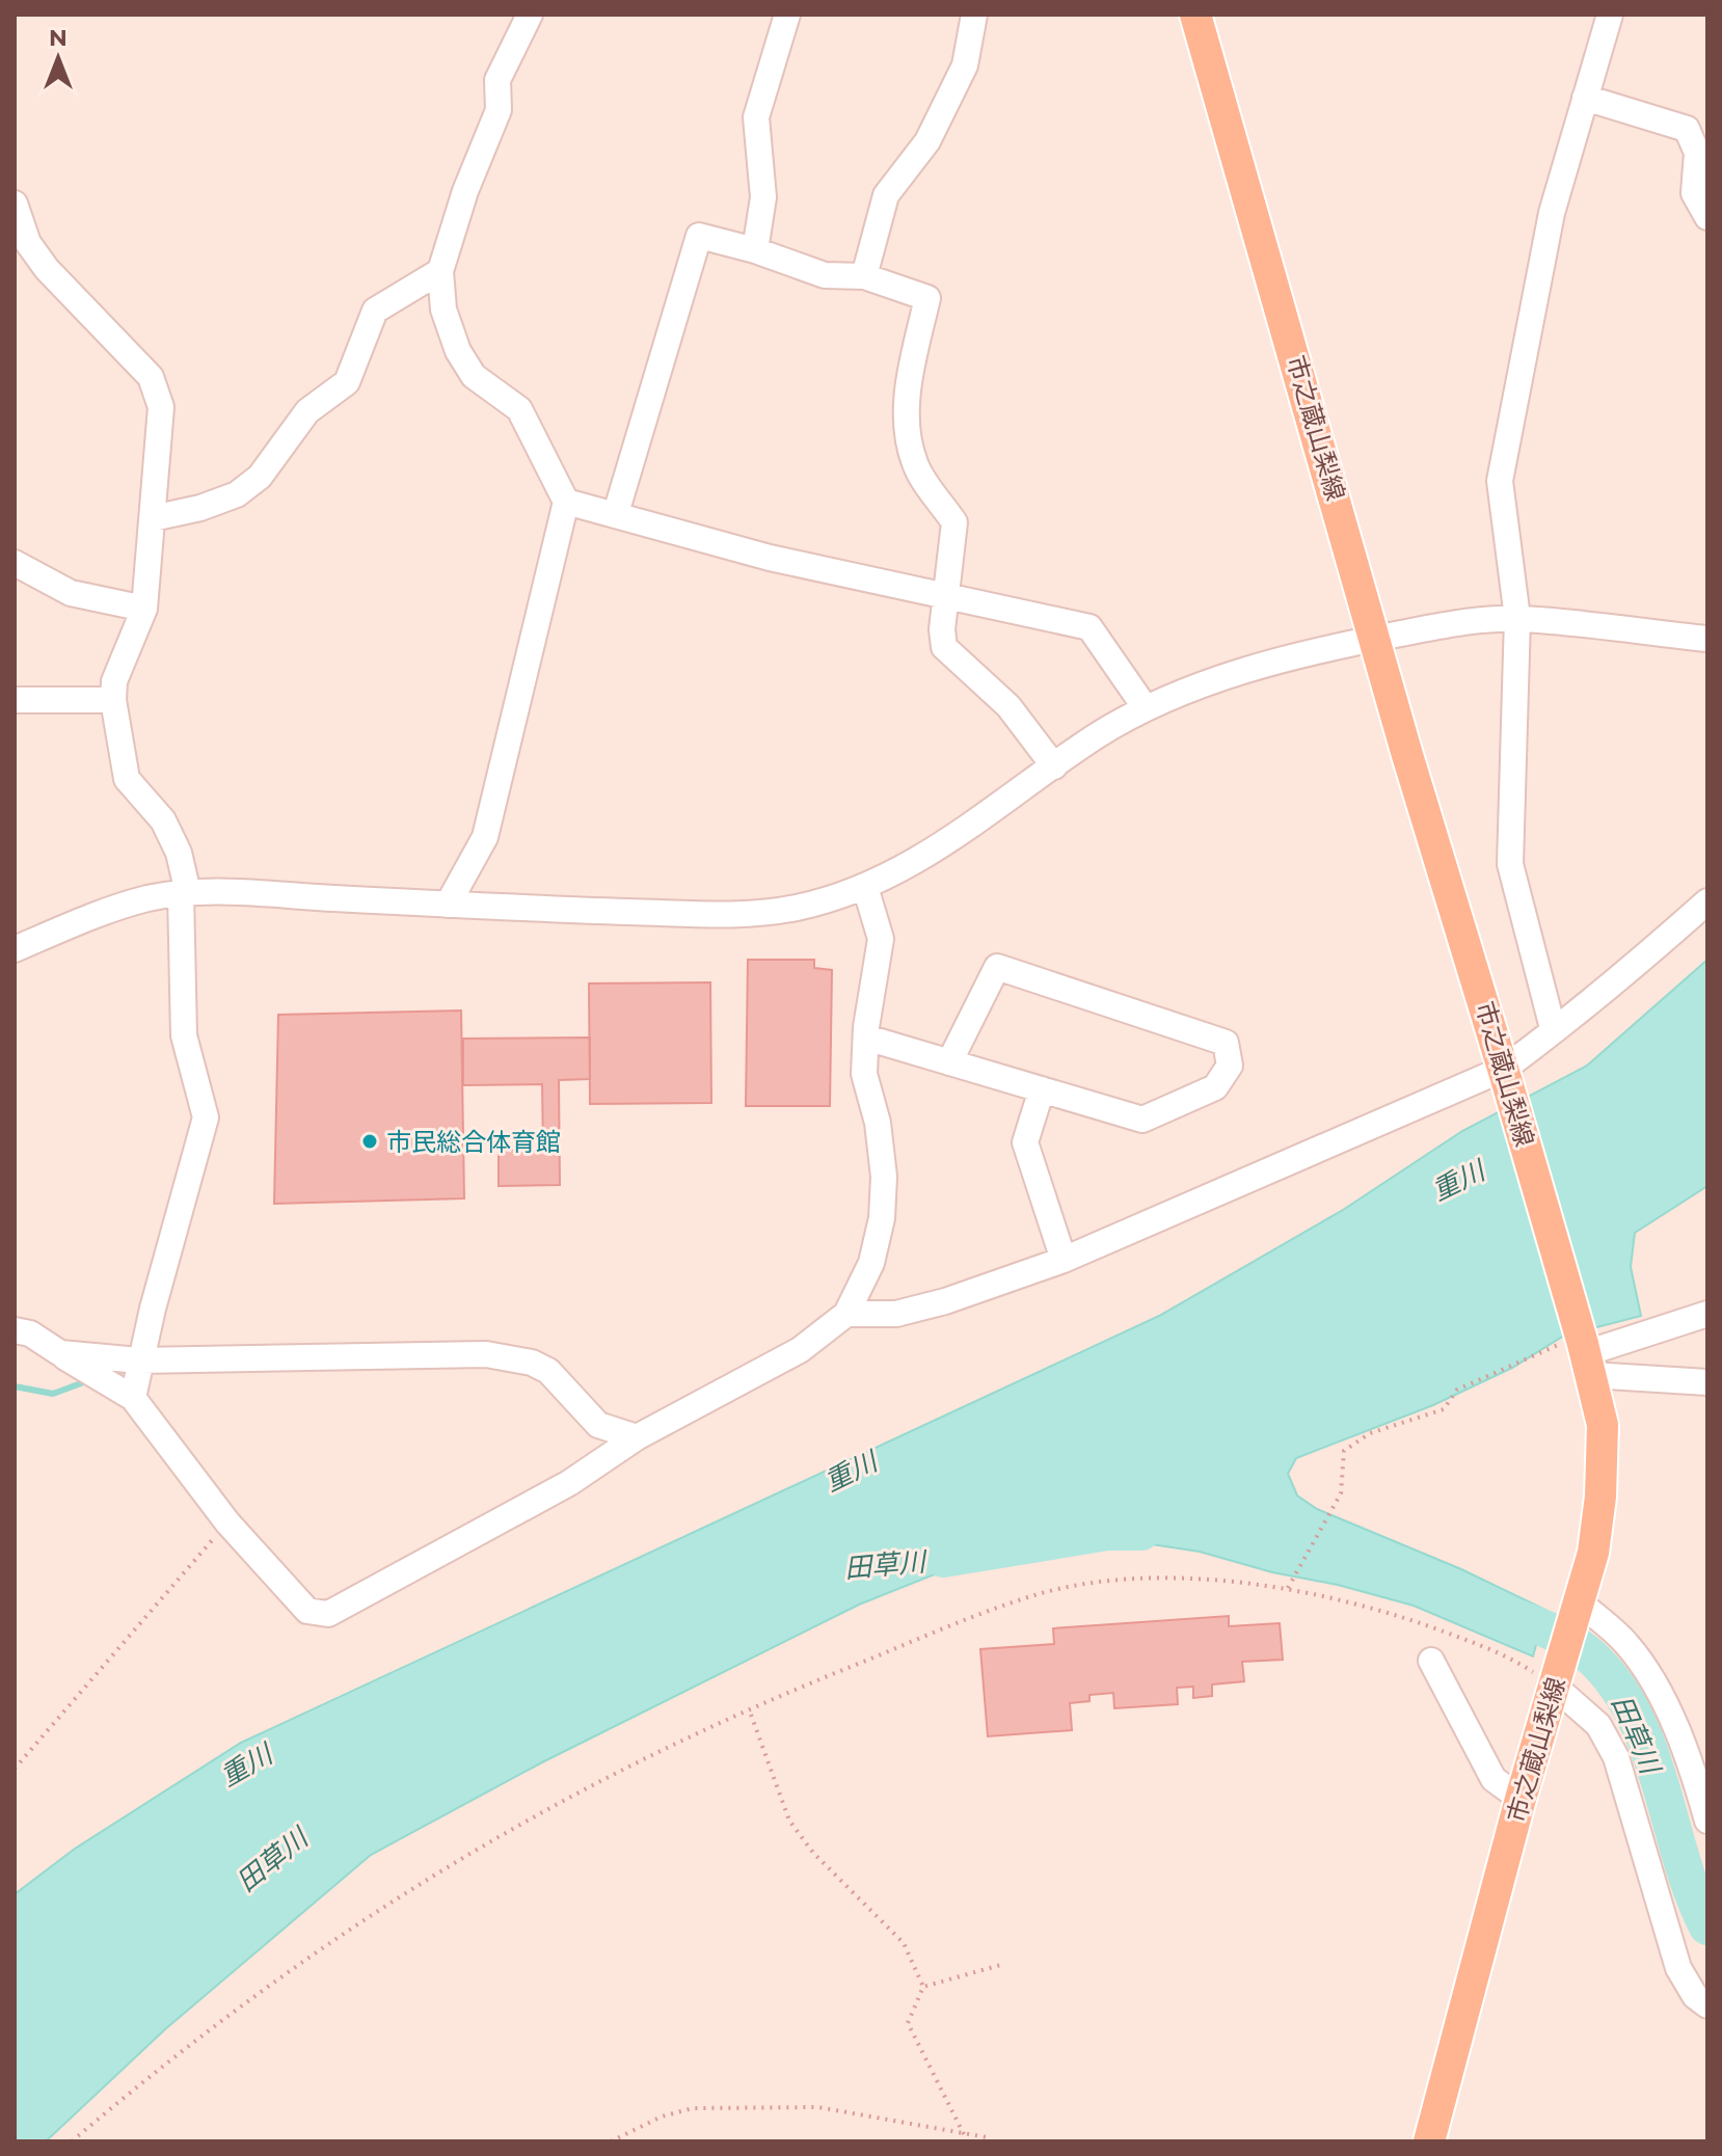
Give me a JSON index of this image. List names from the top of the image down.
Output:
{
  "streets": {
    "main road": ["市之蔵山梨線"]
  },
  "water": ["重川", "田草川"],
  "places": ["市民総合体育館"],
  "north": "top"
}
